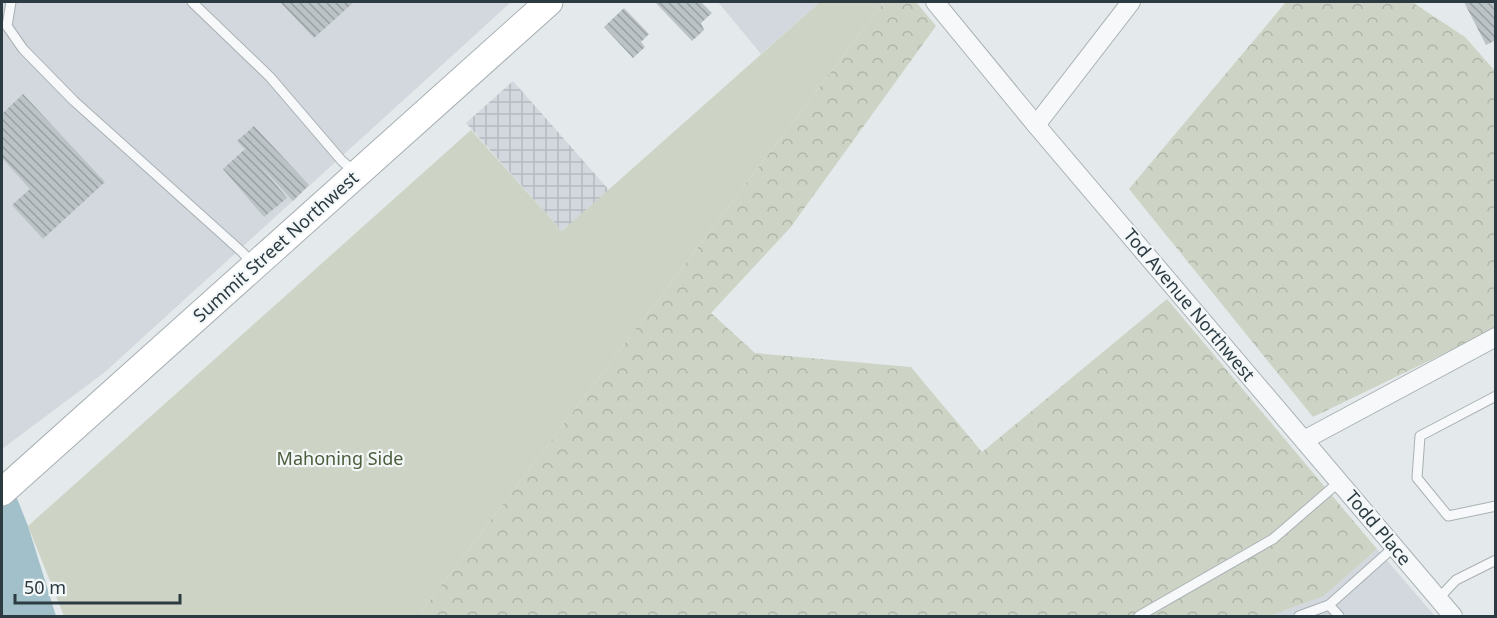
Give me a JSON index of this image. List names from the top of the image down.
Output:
{
  "streets": {
    "main road": ["Summit Street Northwest"],
    "street": ["Tod Avenue Northwest", "Todd Place"]
  },
  "crossings": [
    ["Tod Avenue Northwest", "Todd Place"]
  ],
  "parks": ["Mahoning Side"],
  "scale_bar": "50 m"
}
